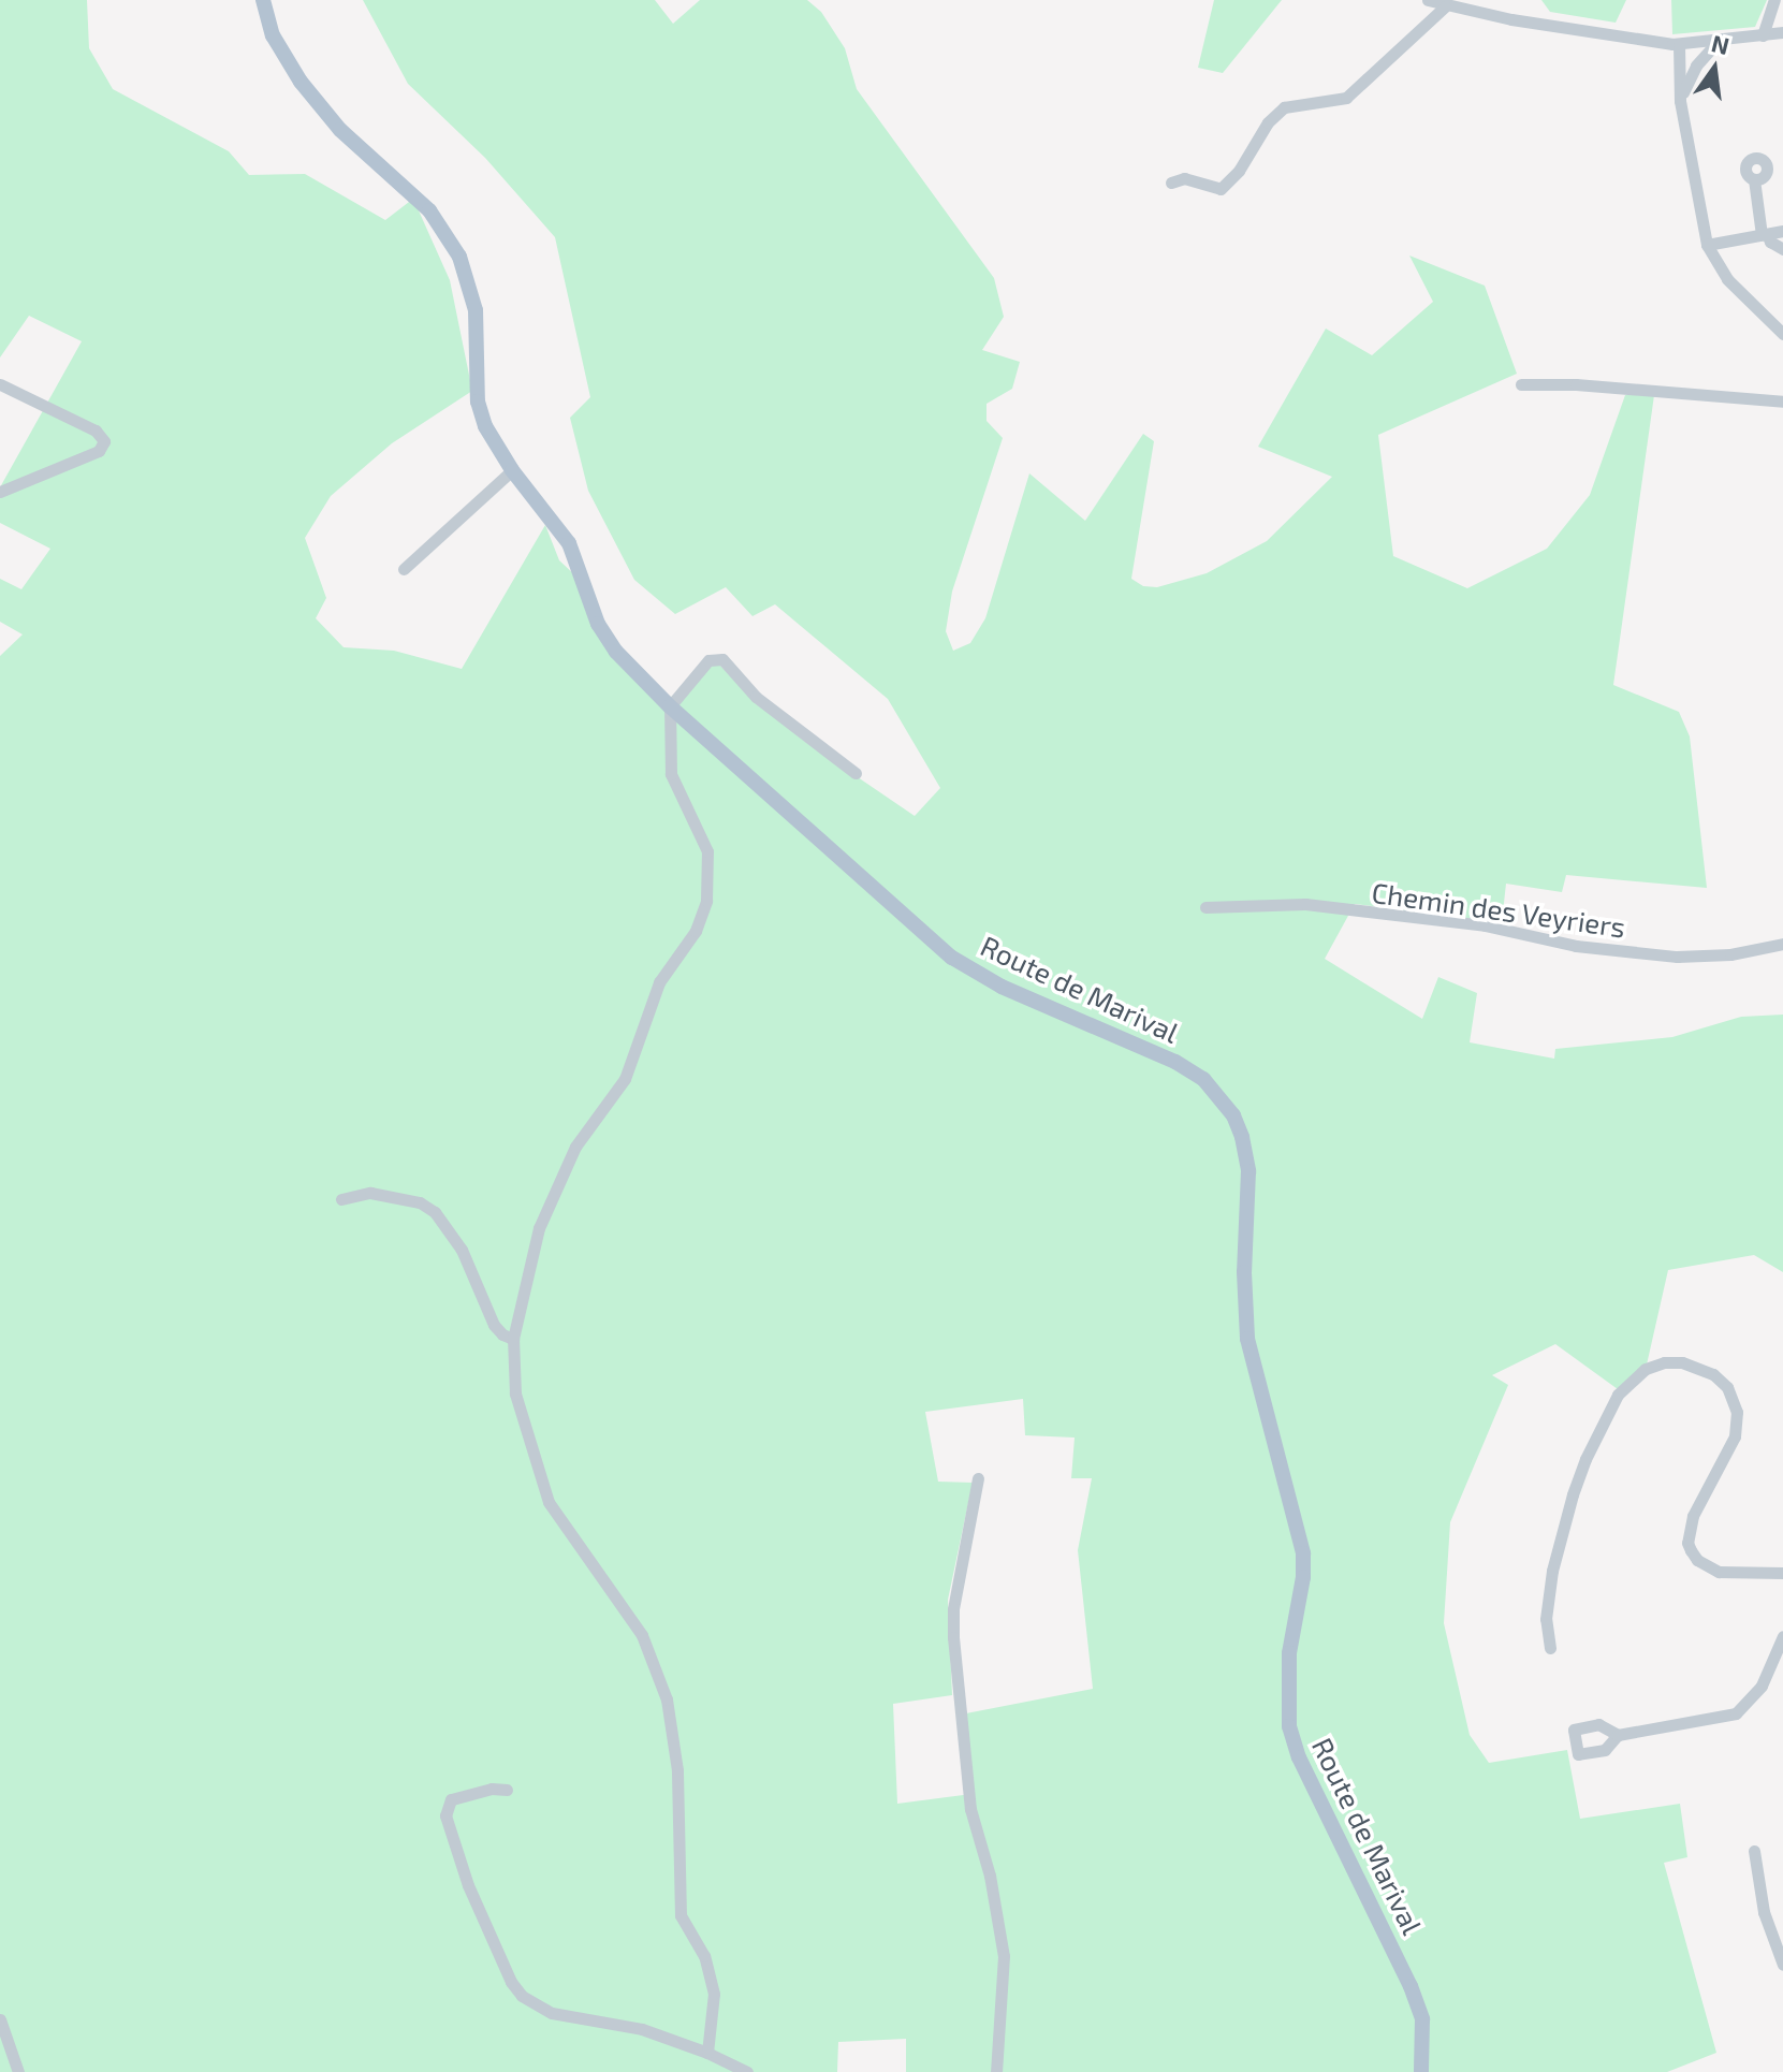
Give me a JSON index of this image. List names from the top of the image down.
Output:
{
  "streets": {
    "main road": ["Route de Marival"],
    "street": ["Chemin des Veyriers"]
  },
  "north": "top"
}
